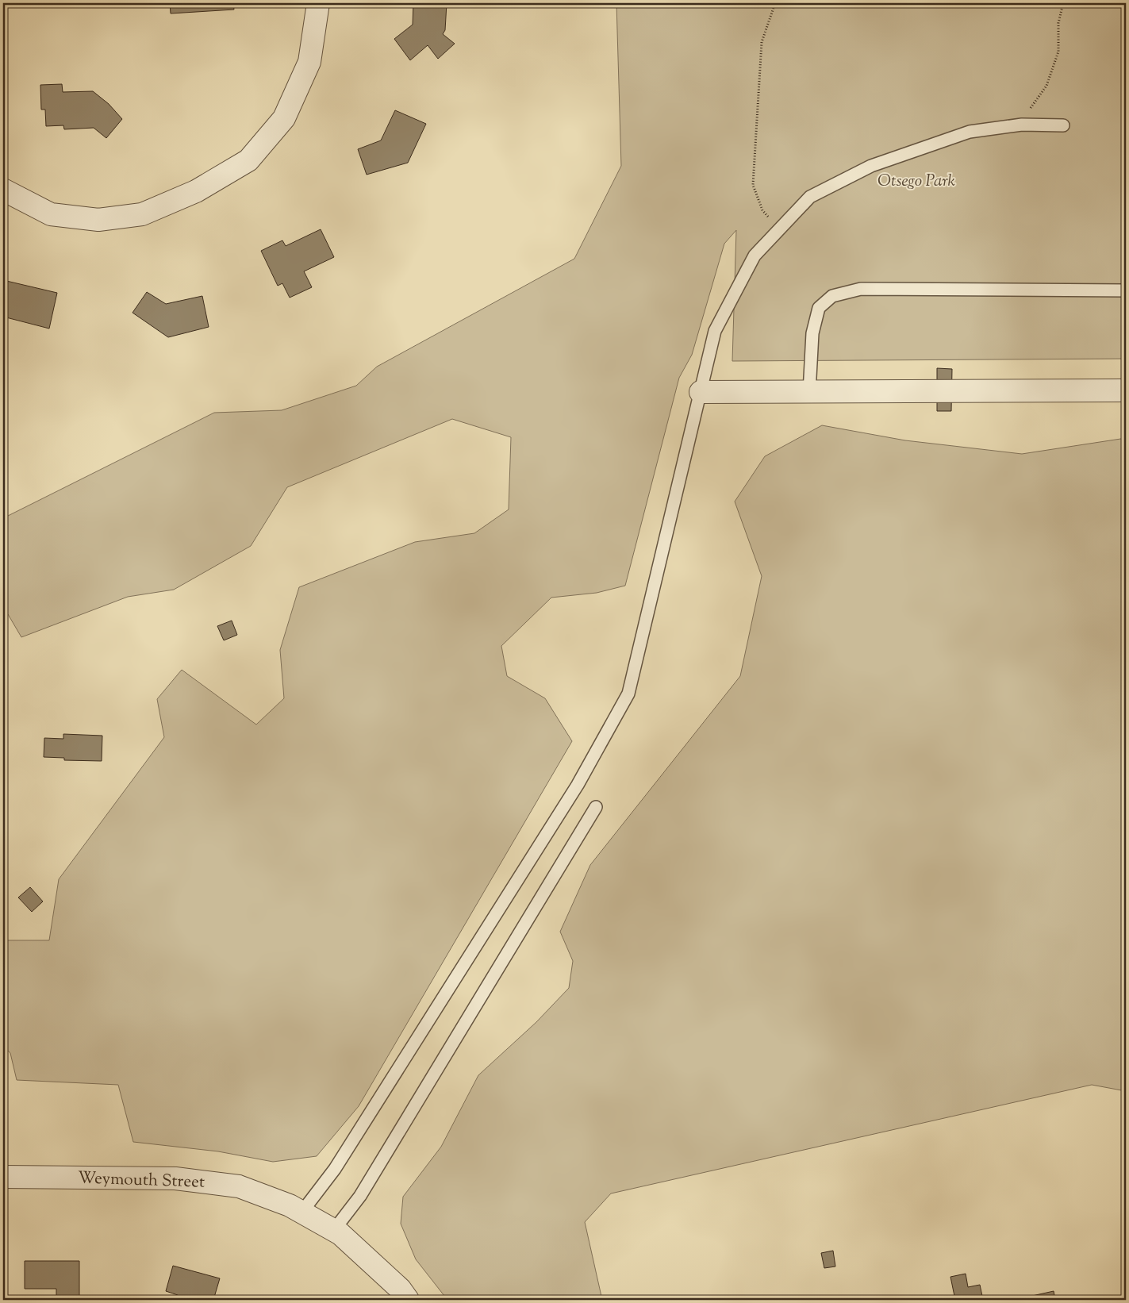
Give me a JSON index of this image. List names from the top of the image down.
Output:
{
  "streets": {
    "street": ["Weymouth Street"]
  },
  "parks": ["Otsego Park"]
}
